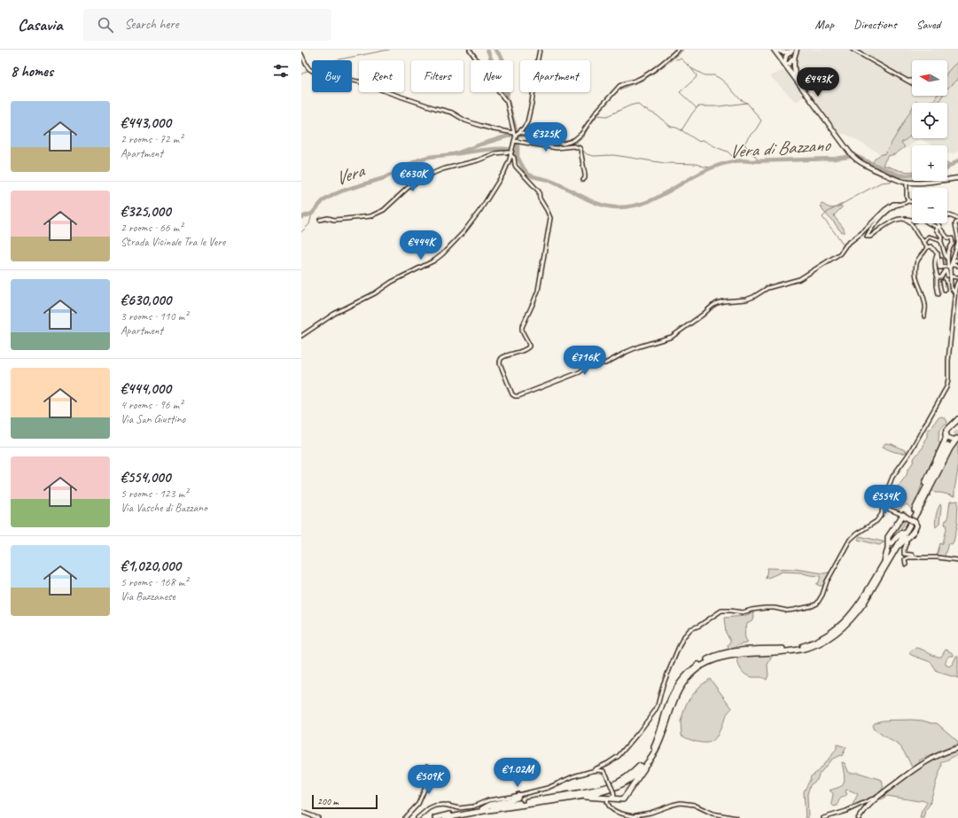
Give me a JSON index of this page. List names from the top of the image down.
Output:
{
  "water": ["Vera di Bazzano", "Vera"],
  "scale_bar": "200 m",
  "north": "left",
  "page": {
    "header": "Casavia",
    "search": "Search here",
    "nav": ["Map", "Directions", "Saved"],
    "heading": "8 homes",
    "map_buttons": ["+", "−"],
    "chip": [
      "Buy",
      "Rent",
      "Filters",
      "New",
      "Apartment"
    ],
    "price": [
      "€443K",
      "€325K",
      "€630K",
      "€444K",
      "€716K",
      "€554K",
      "€1.02M",
      "€509K"
    ],
    "list": [
      {
        "name": "€443,000",
        "note": "2 rooms · 72 m² · Apartment"
      },
      {
        "name": "€325,000",
        "note": "2 rooms · 66 m² · Strada Vicinale Tra le Vere"
      },
      {
        "name": "€630,000",
        "note": "3 rooms · 110 m² · Apartment"
      },
      {
        "name": "€444,000",
        "note": "4 rooms · 96 m² · Via San Giustino"
      },
      {
        "name": "€554,000",
        "note": "5 rooms · 123 m² · Via Vasche di Bazzano"
      },
      {
        "name": "€1,020,000",
        "note": "5 rooms · 168 m² · Via Bazzanese"
      }
    ],
    "scale": "200 m"
  }
}
